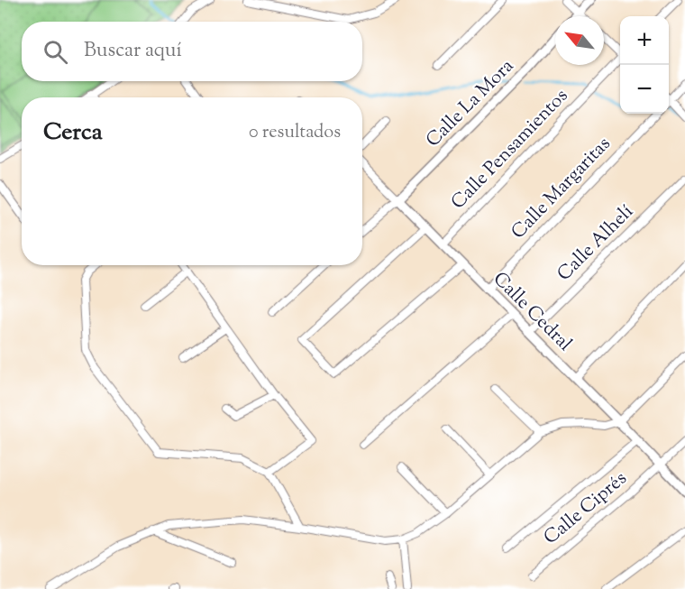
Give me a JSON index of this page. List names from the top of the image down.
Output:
{
  "streets": {
    "street": [
      "Calle La Mora",
      "Calle Pensamientos",
      "Calle Margaritas",
      "Calle Alhelí",
      "Calle Cedral",
      "Calle Ciprés"
    ]
  },
  "crossings": [
    ["Calle La Mora", "Calle Cedral"],
    ["Calle Pensamientos", "Calle Cedral"],
    ["Calle Margaritas", "Calle Cedral"],
    ["Calle Alhelí", "Calle Cedral"],
    ["Calle Cedral", "Calle Ciprés"]
  ],
  "north": "top left",
  "page": {
    "map_buttons": ["+", "−"],
    "search": "Buscar aquí",
    "heading": ["Cerca", "0 resultados"]
  }
}
